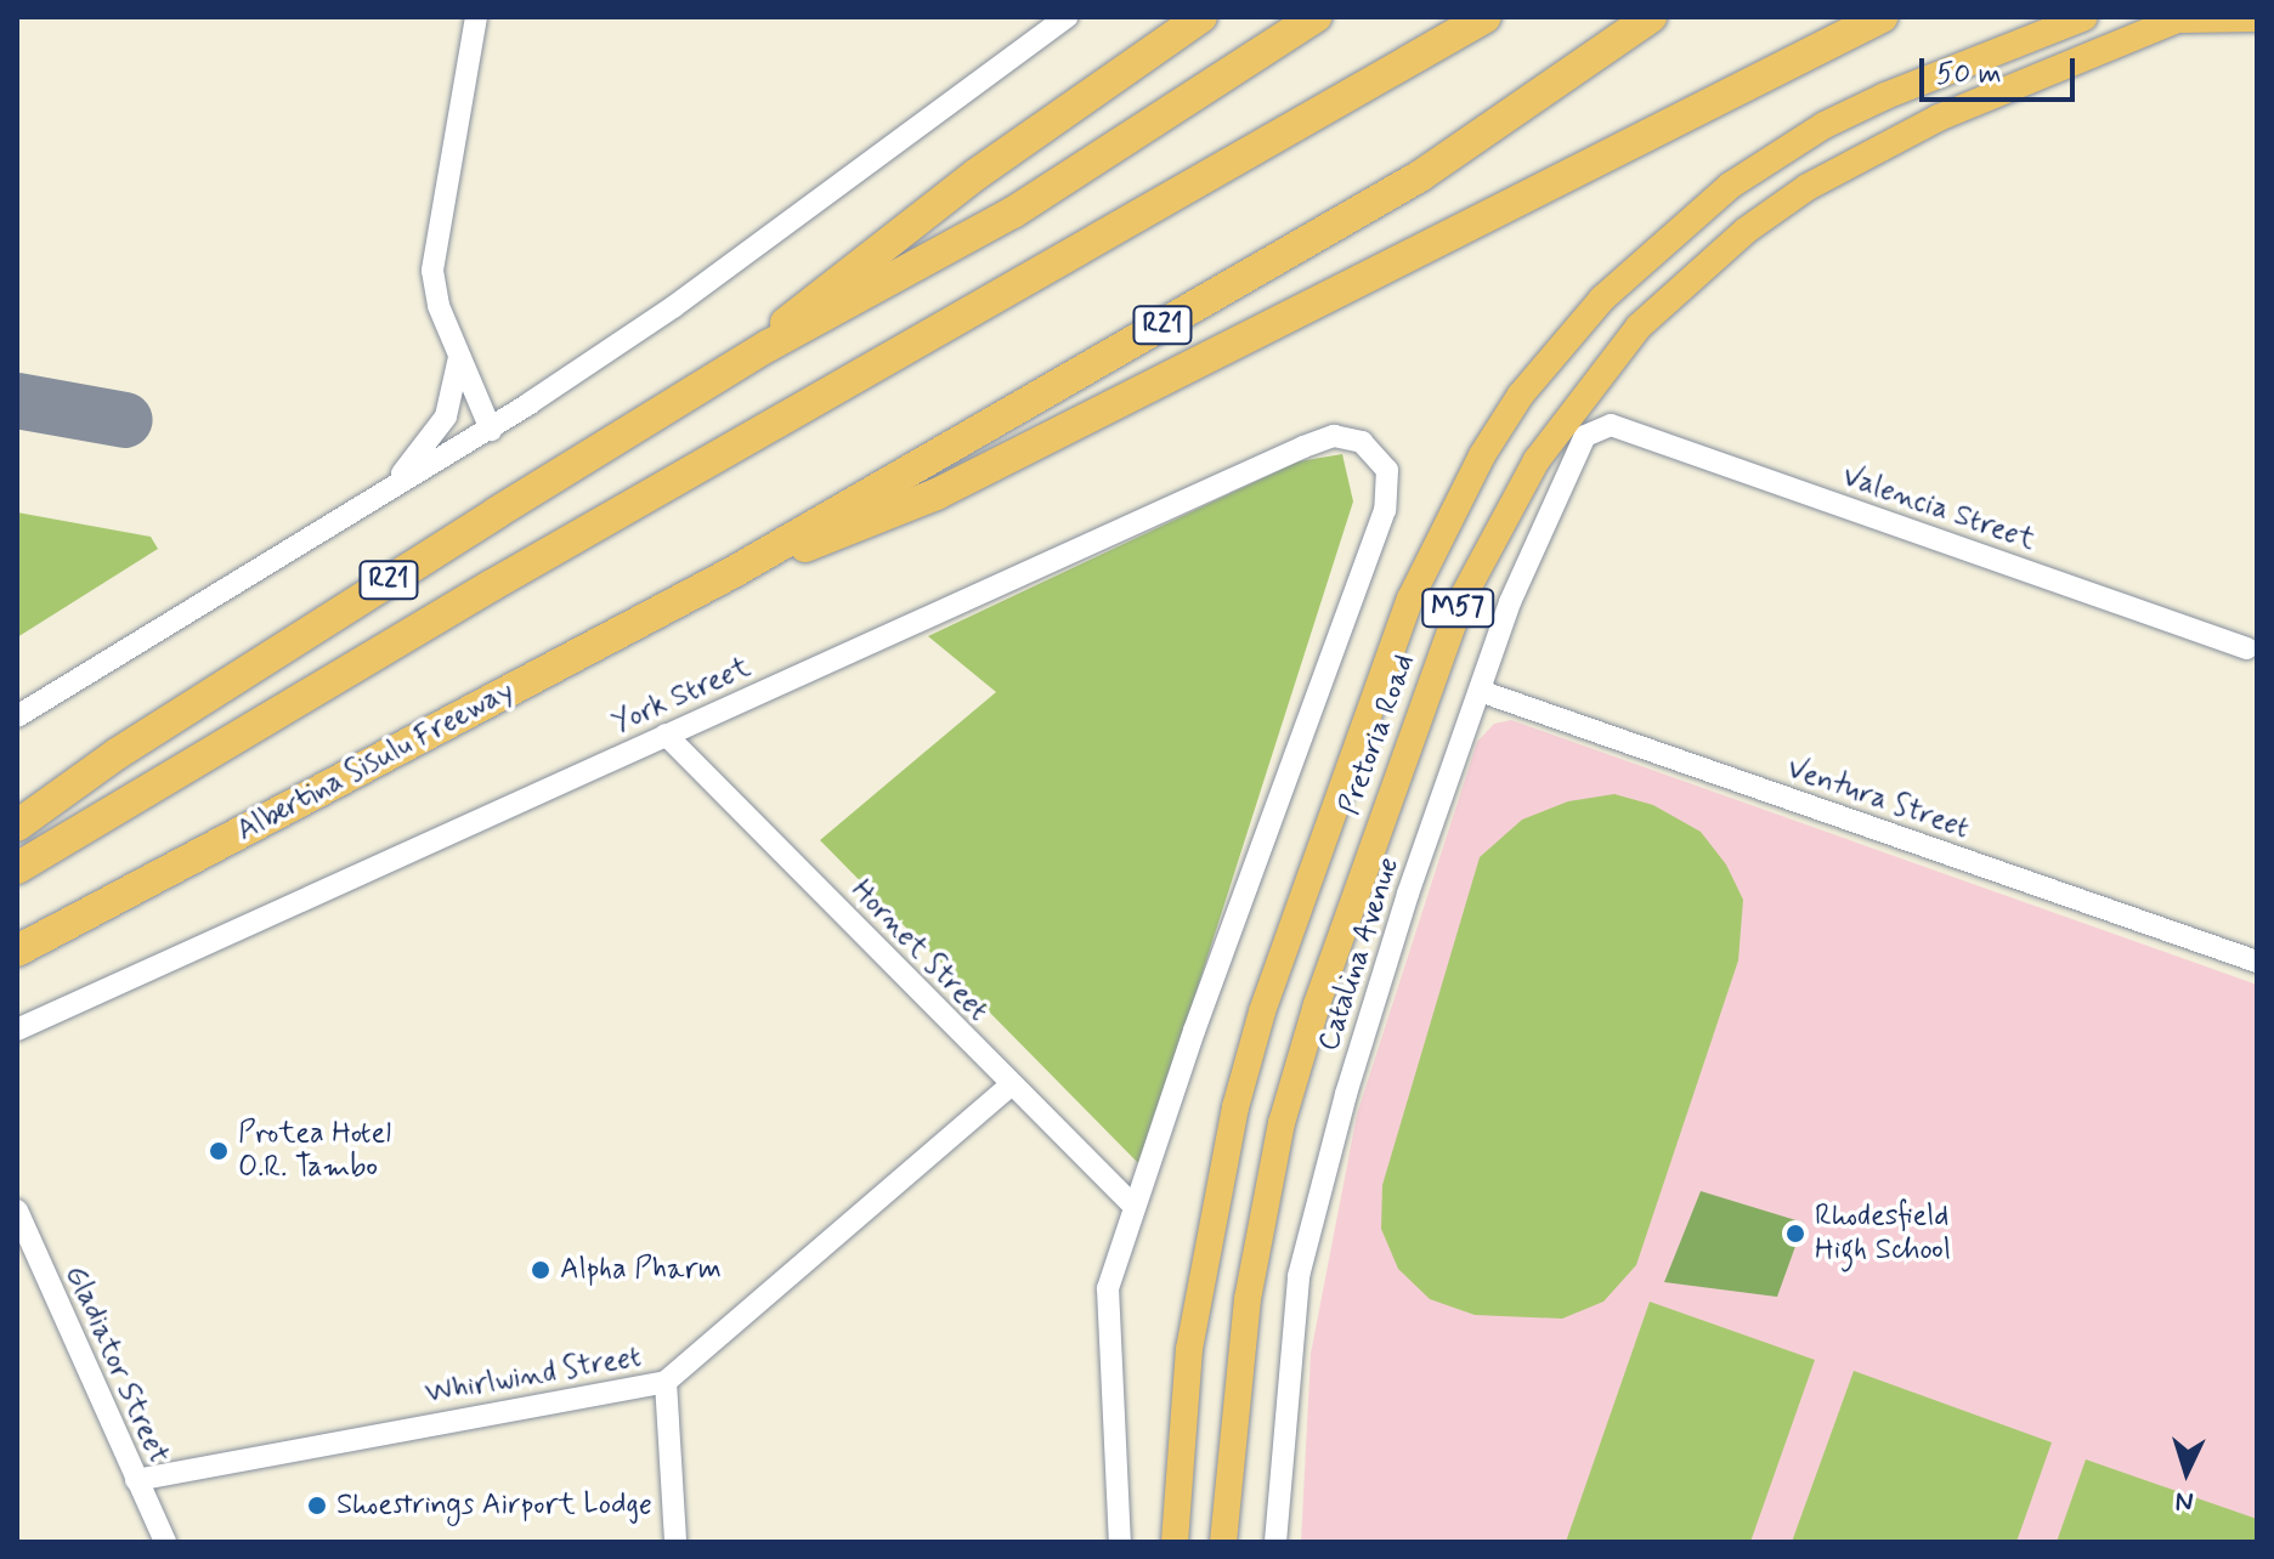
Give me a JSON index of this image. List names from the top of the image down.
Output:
{
  "streets": {
    "highway": ["R21", "Albertina Sisulu Freeway"],
    "main road": ["M57", "Pretoria Road"],
    "street": [
      "Valencia Street",
      "York Street",
      "Ventura Street",
      "Hornet Street",
      "Catalina Avenue",
      "Gladiator Street",
      "Whirlwind Street"
    ]
  },
  "crossings": [
    ["R21", "Albertina Sisulu Freeway"],
    ["Valencia Street", "Catalina Avenue"],
    ["York Street", "Hornet Street"],
    ["Ventura Street", "Catalina Avenue"],
    ["Hornet Street", "Whirlwind Street"],
    ["Gladiator Street", "Whirlwind Street"]
  ],
  "places": [
    "Protea Hotel O.R. Tambo",
    "Rhodesfield High School",
    "Alpha Pharm",
    "Shoestrings Airport Lodge"
  ],
  "scale_bar": "50 m",
  "north": "bottom"
}
